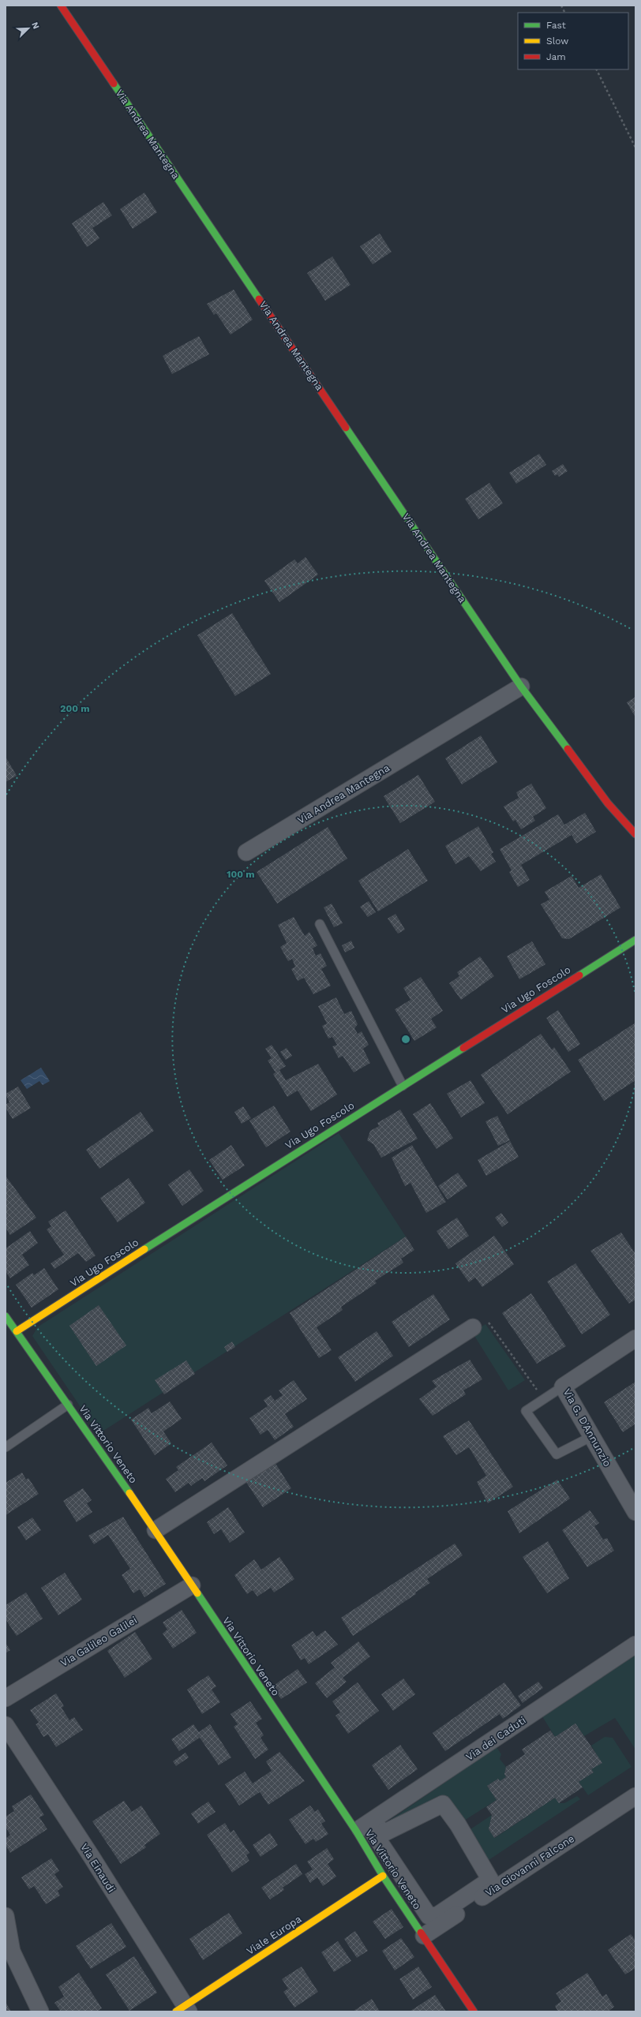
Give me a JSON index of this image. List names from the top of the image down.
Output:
{
  "streets": {
    "main road": [
      "Via Andrea Mantegna",
      "Via Ugo Foscolo",
      "Via Vittorio Veneto",
      "Viale Europa"
    ],
    "street": [
      "Via G. D'Annunzio",
      "Via Galileo Galilei",
      "Via dei Caduti",
      "Via Giovanni Falcone",
      "Via Einaudi"
    ]
  },
  "crossings": [
    ["Via Ugo Foscolo", "Via Vittorio Veneto"],
    ["Via Vittorio Veneto", "Via Galileo Galilei"],
    ["Via Vittorio Veneto", "Via dei Caduti"],
    ["Via Vittorio Veneto", "Via Giovanni Falcone"],
    ["Via Vittorio Veneto", "Viale Europa"],
    ["Via Einaudi", "Viale Europa"]
  ],
  "legend": ["Fast", "Slow", "Jam"],
  "north": "top right",
  "rings": ["200 m", "100 m"]
}
